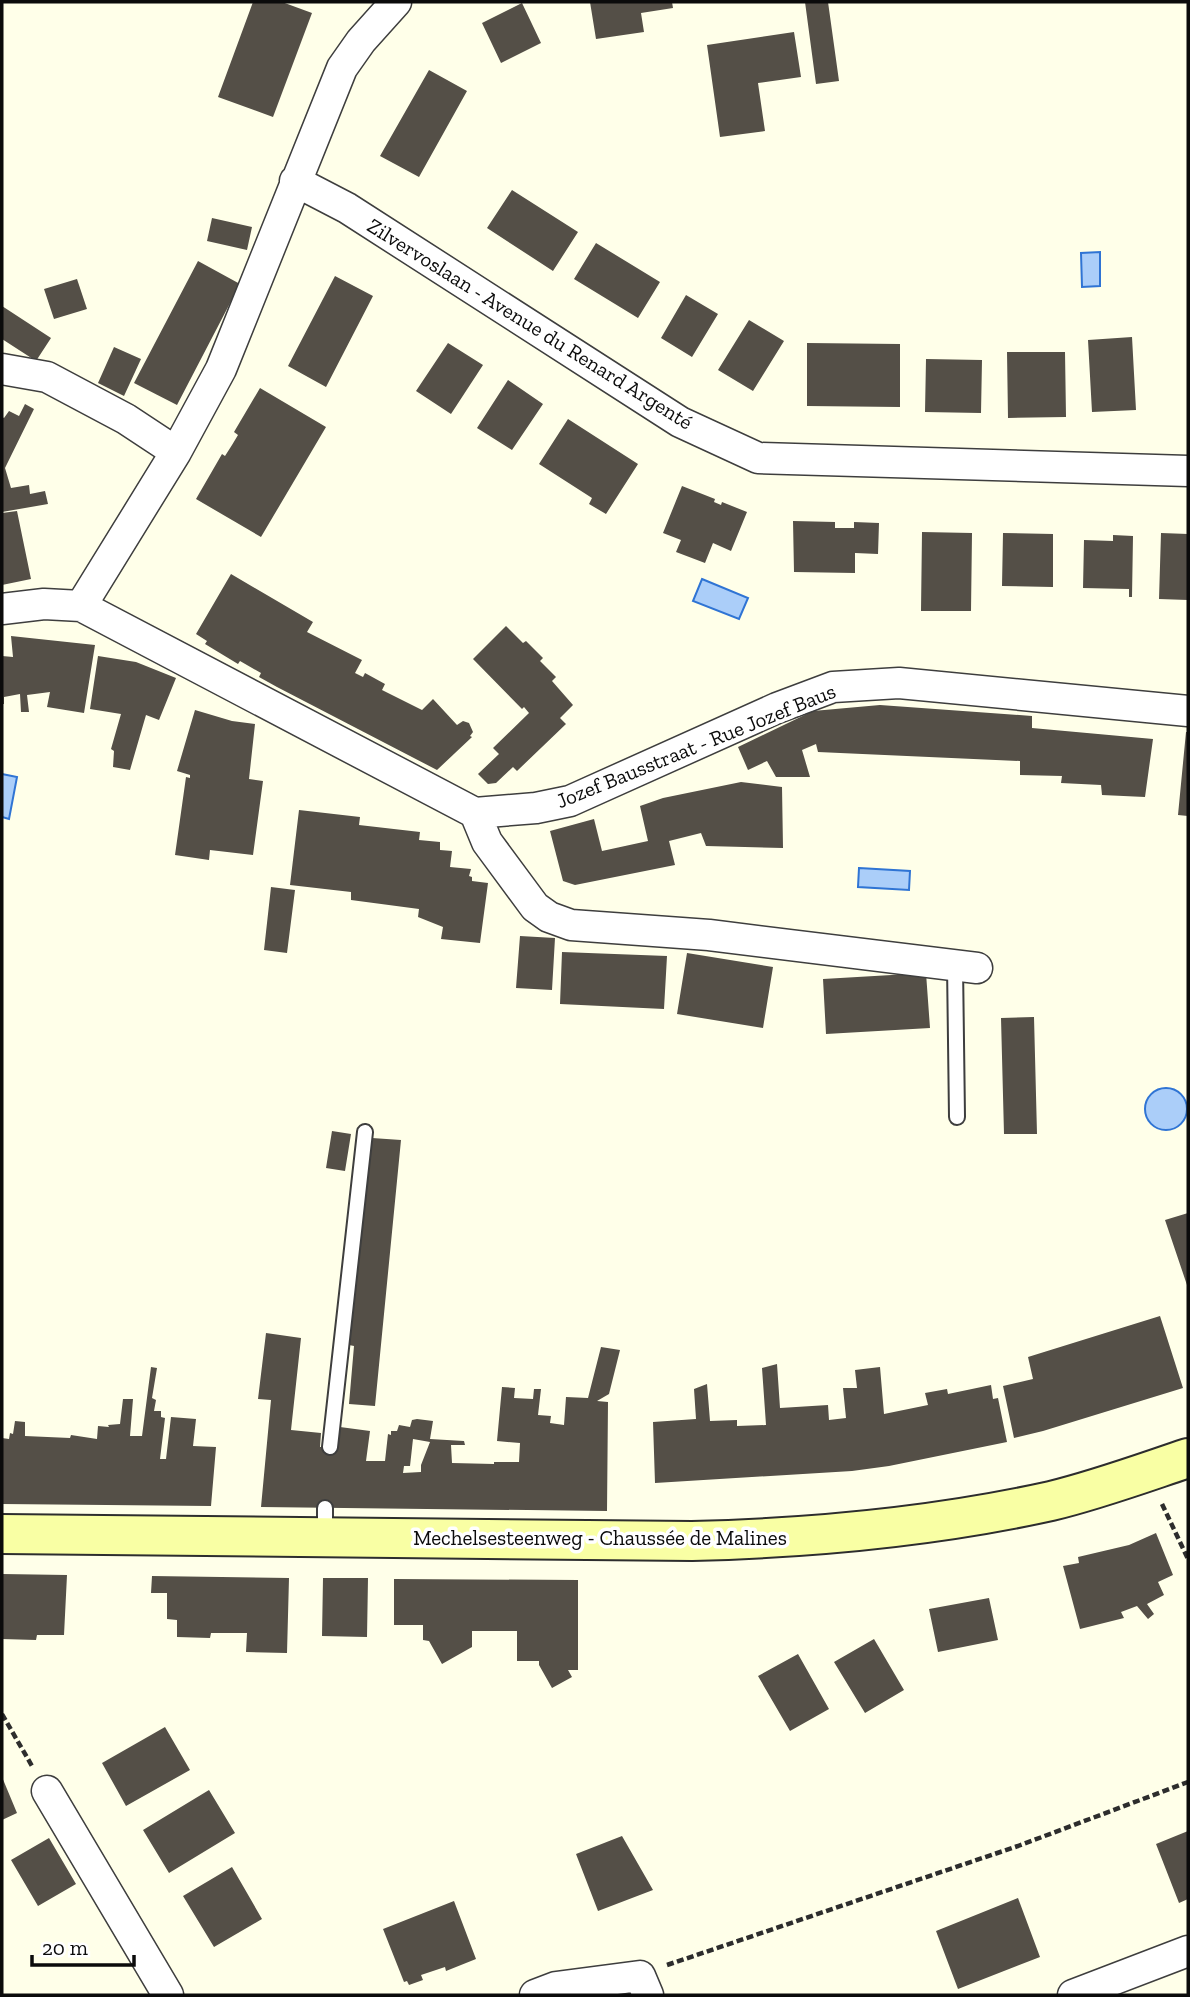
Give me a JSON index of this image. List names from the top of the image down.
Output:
{
  "streets": {
    "main road": ["Mechelsesteenweg - Chaussée de Malines"],
    "street": ["Zilvervoslaan - Avenue du Renard Argenté", "Jozef Bausstraat - Rue Jozef Baus"]
  },
  "scale_bar": "20 m"
}
